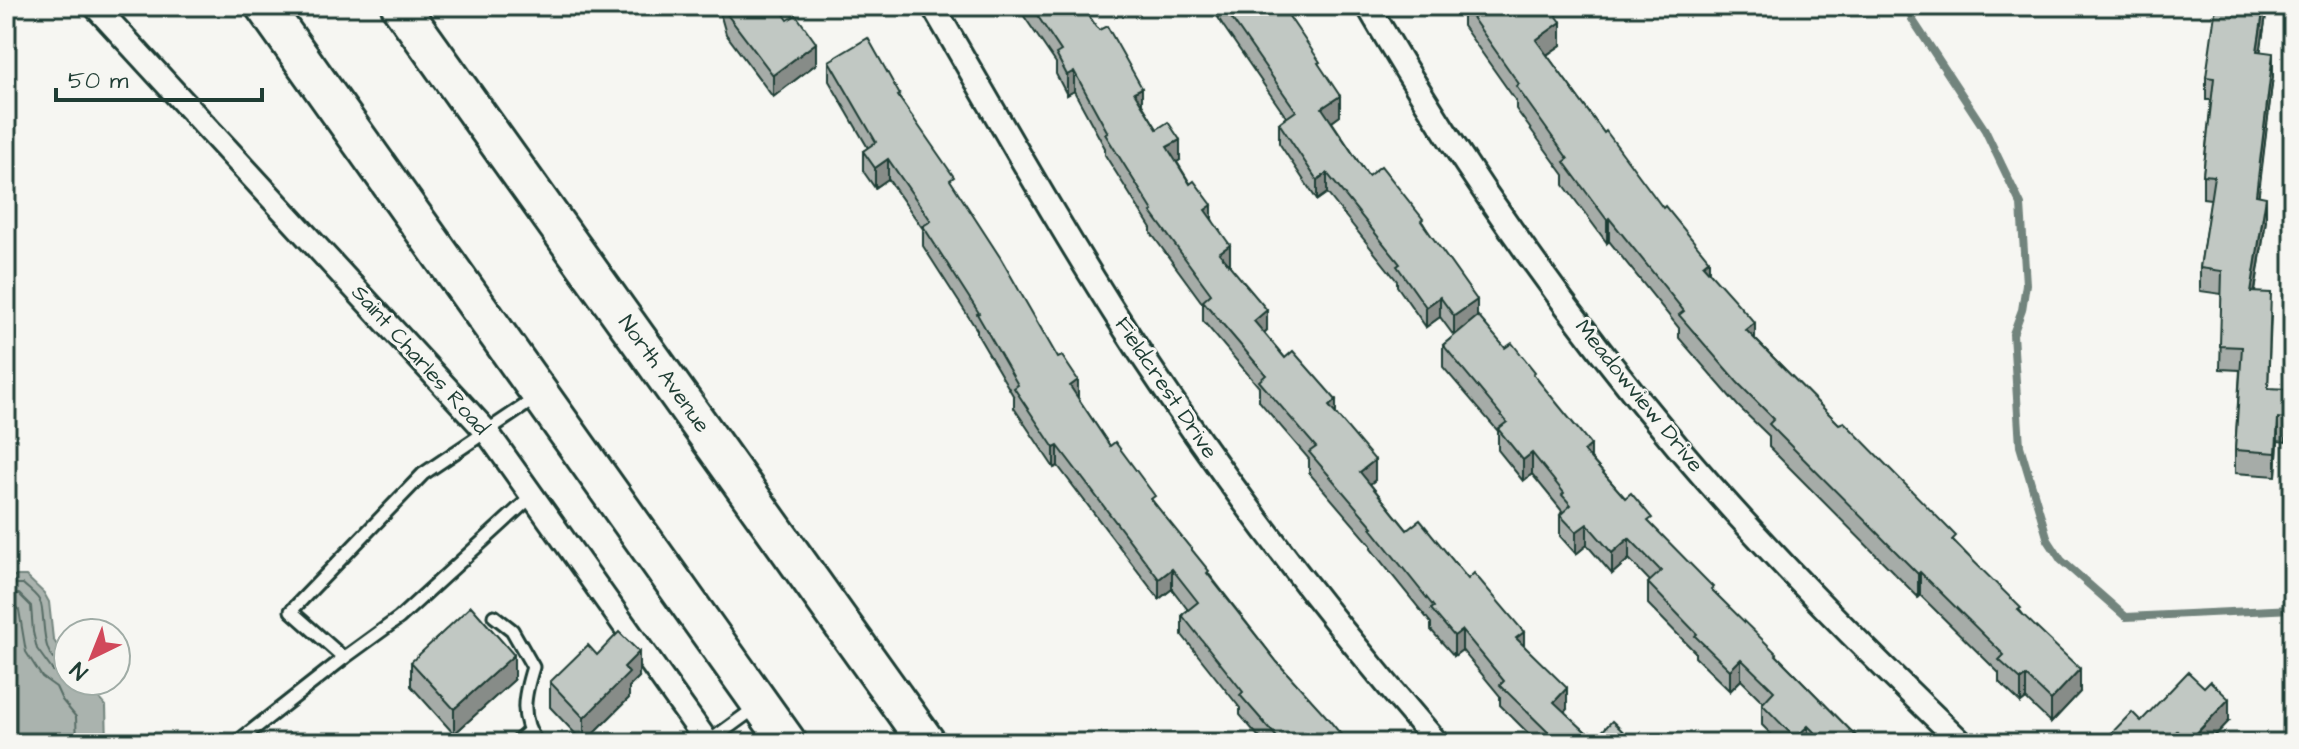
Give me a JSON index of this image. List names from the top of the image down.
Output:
{
  "streets": {
    "main road": ["North Avenue"],
    "street": ["Saint Charles Road", "Fieldcrest Drive", "Meadowview Drive"]
  },
  "scale_bar": "50 m",
  "north": "bottom left"
}
